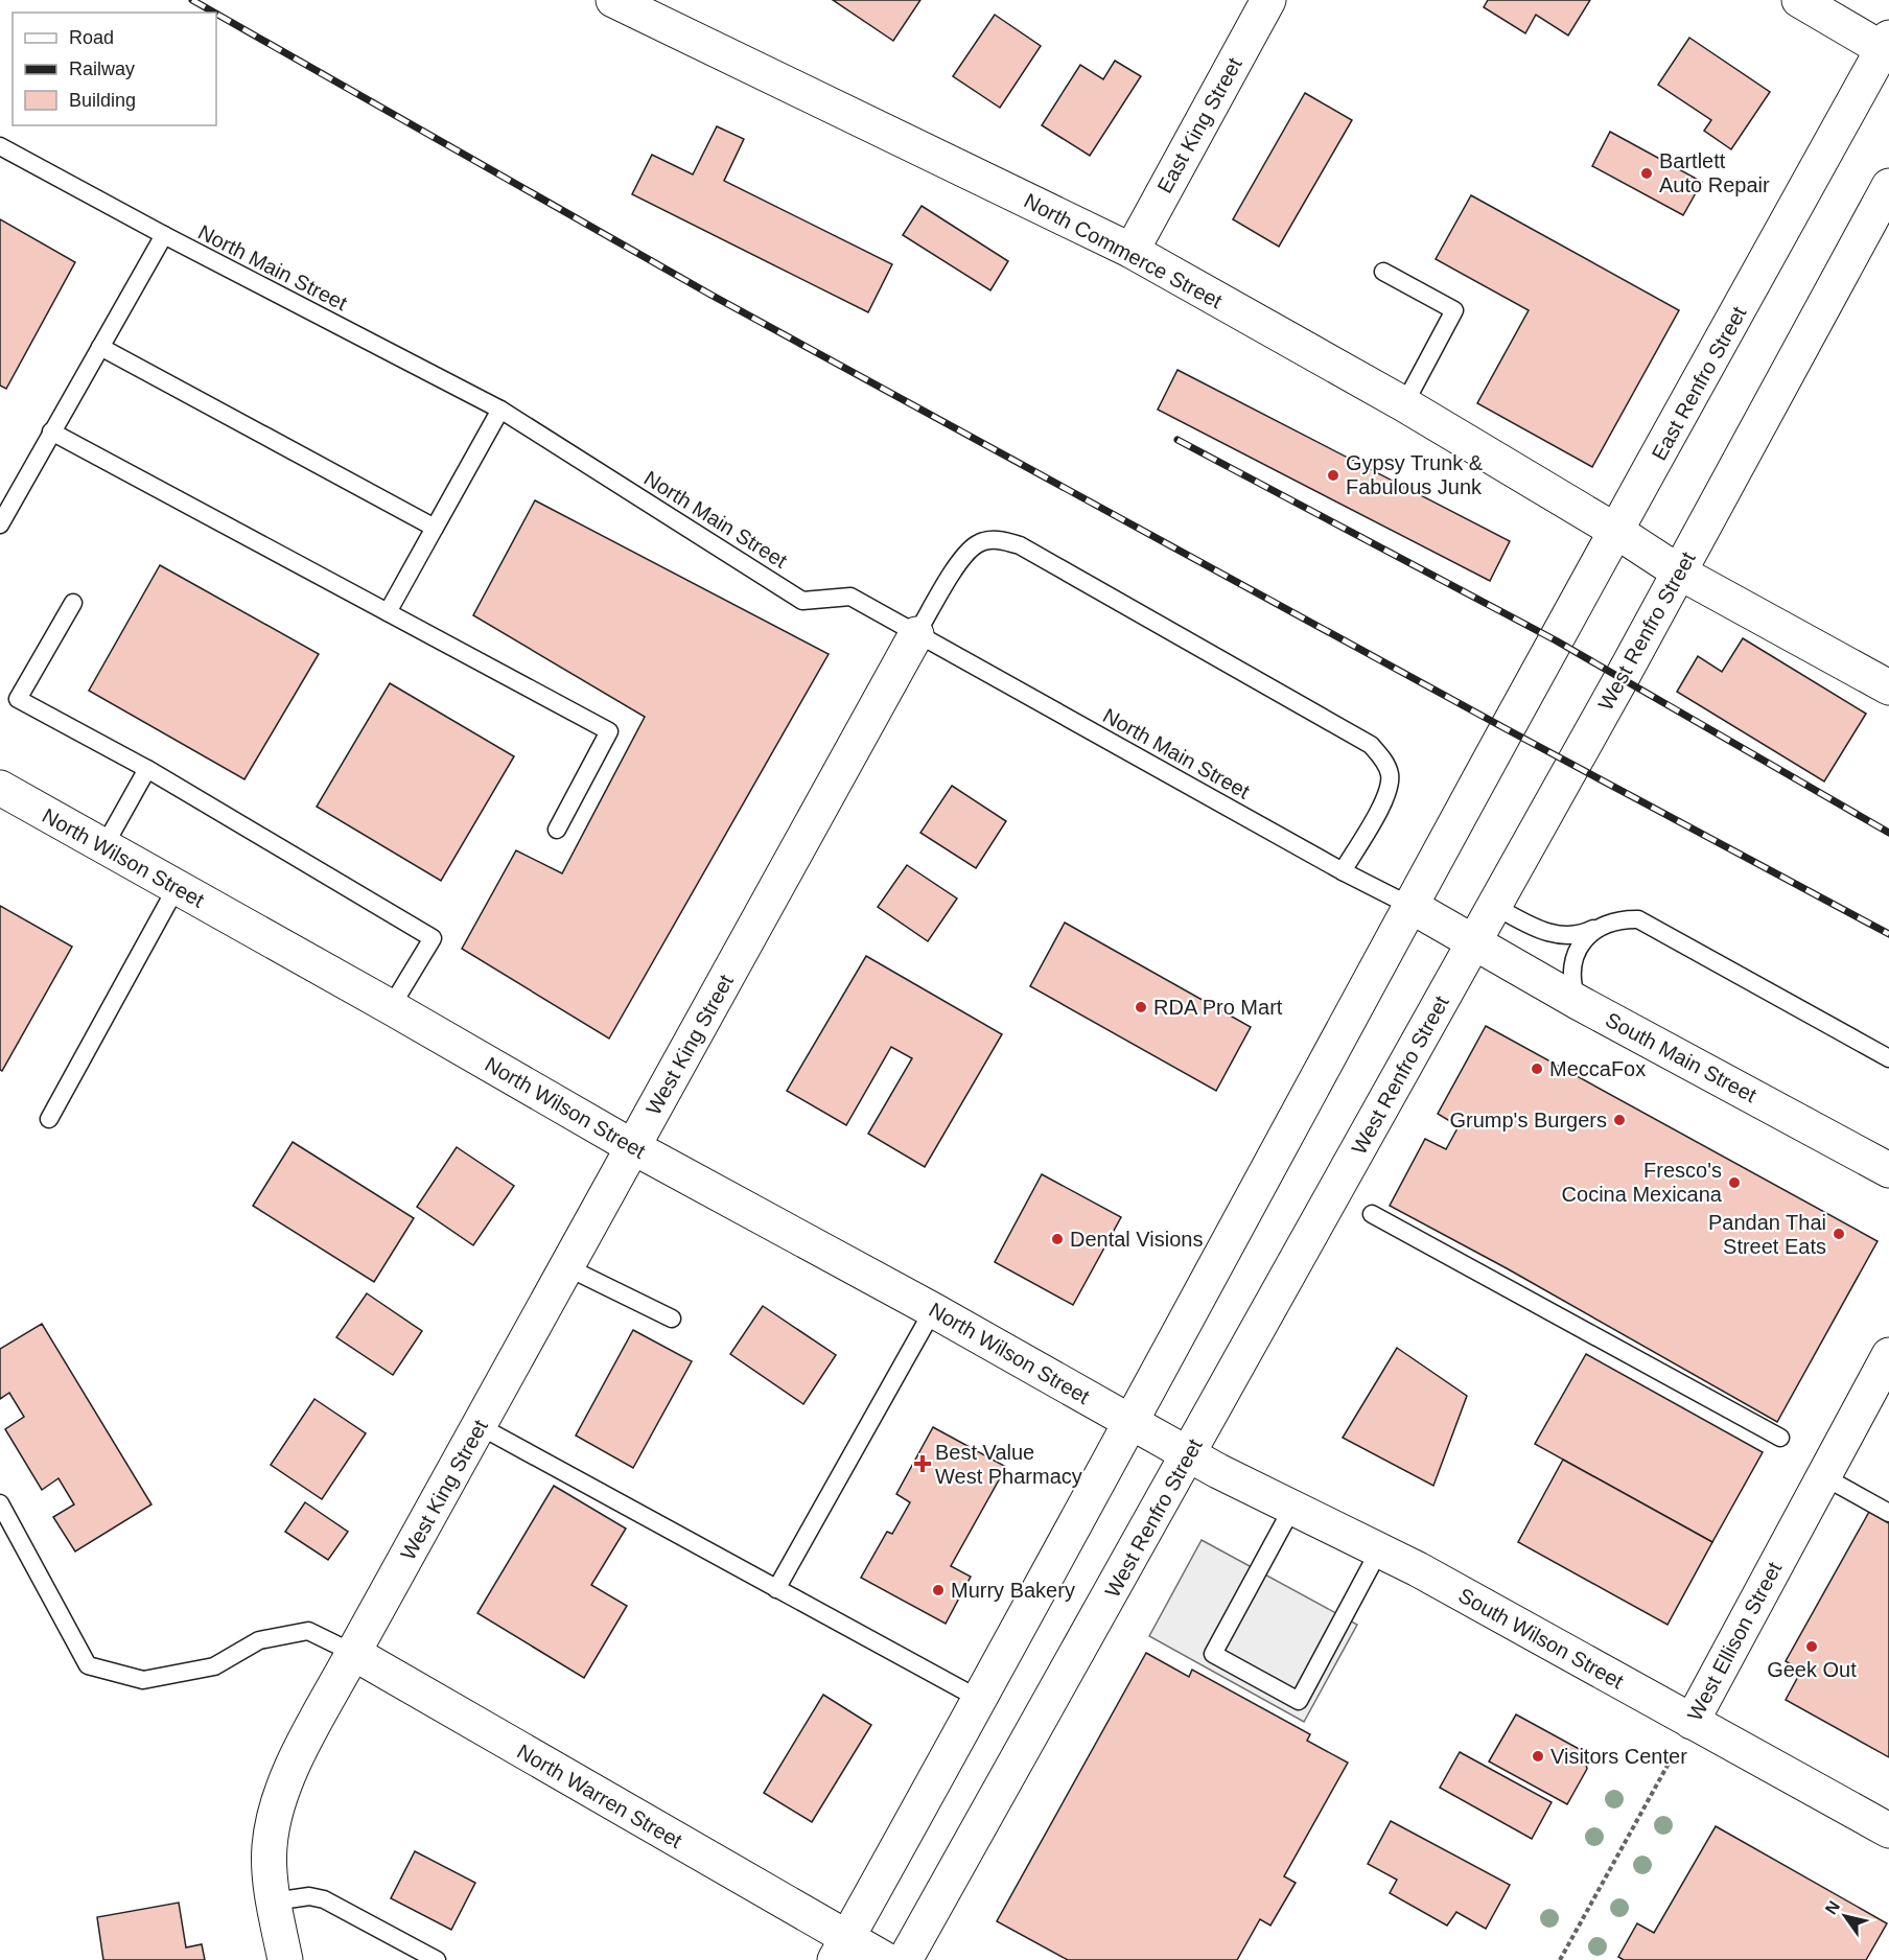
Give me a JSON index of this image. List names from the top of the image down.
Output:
{
  "streets": {
    "street": [
      "East King Street",
      "North Commerce Street",
      "East Renfro Street",
      "West Renfro Street",
      "North Wilson Street",
      "West King Street",
      "South Main Street",
      "South Wilson Street",
      "West Ellison Street",
      "North Warren Street"
    ],
    "lane": ["North Main Street"]
  },
  "crossings": [
    ["East King Street", "North Commerce Street"],
    ["North Commerce Street", "East Renfro Street"],
    ["North Commerce Street", "West Renfro Street"],
    ["North Main Street", "East Renfro Street"],
    ["North Main Street", "West King Street"],
    ["North Main Street", "South Main Street"],
    ["East Renfro Street", "South Main Street"],
    ["West Renfro Street", "North Wilson Street"],
    ["West Renfro Street", "South Main Street"],
    ["West Renfro Street", "South Wilson Street"],
    ["North Wilson Street", "West King Street"],
    ["North Wilson Street", "South Wilson Street"],
    ["West King Street", "North Warren Street"],
    ["South Wilson Street", "West Ellison Street"]
  ],
  "places": {
    "other": [
      "Bartlett Auto Repair",
      "Gypsy Trunk & Fabulous Junk",
      "RDA Pro Mart",
      "MeccaFox",
      "Grump's Burgers",
      "Fresco's Cocina Mexicana",
      "Pandan Thai Street Eats",
      "Dental Visions",
      "Murry Bakery",
      "Geek Out",
      "Visitors Center"
    ],
    "health": ["Best Value West Pharmacy"]
  },
  "legend": ["Road", "Railway", "Building"],
  "north": "top left"
}
